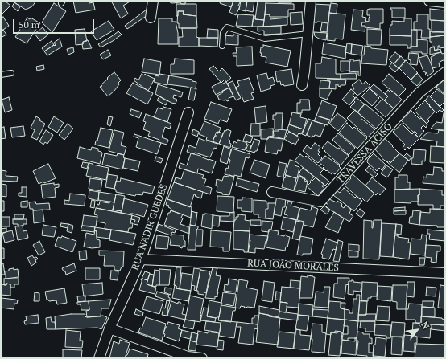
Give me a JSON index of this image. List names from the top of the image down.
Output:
{
  "streets": {
    "street": ["TRAVESSA ACISO", "RUA NADIR GUEDES", "RUA JOÃO MORALES"]
  },
  "crossings": [
    ["RUA NADIR GUEDES", "RUA JOÃO MORALES"]
  ],
  "scale_bar": "50 m",
  "north": "top right"
}
